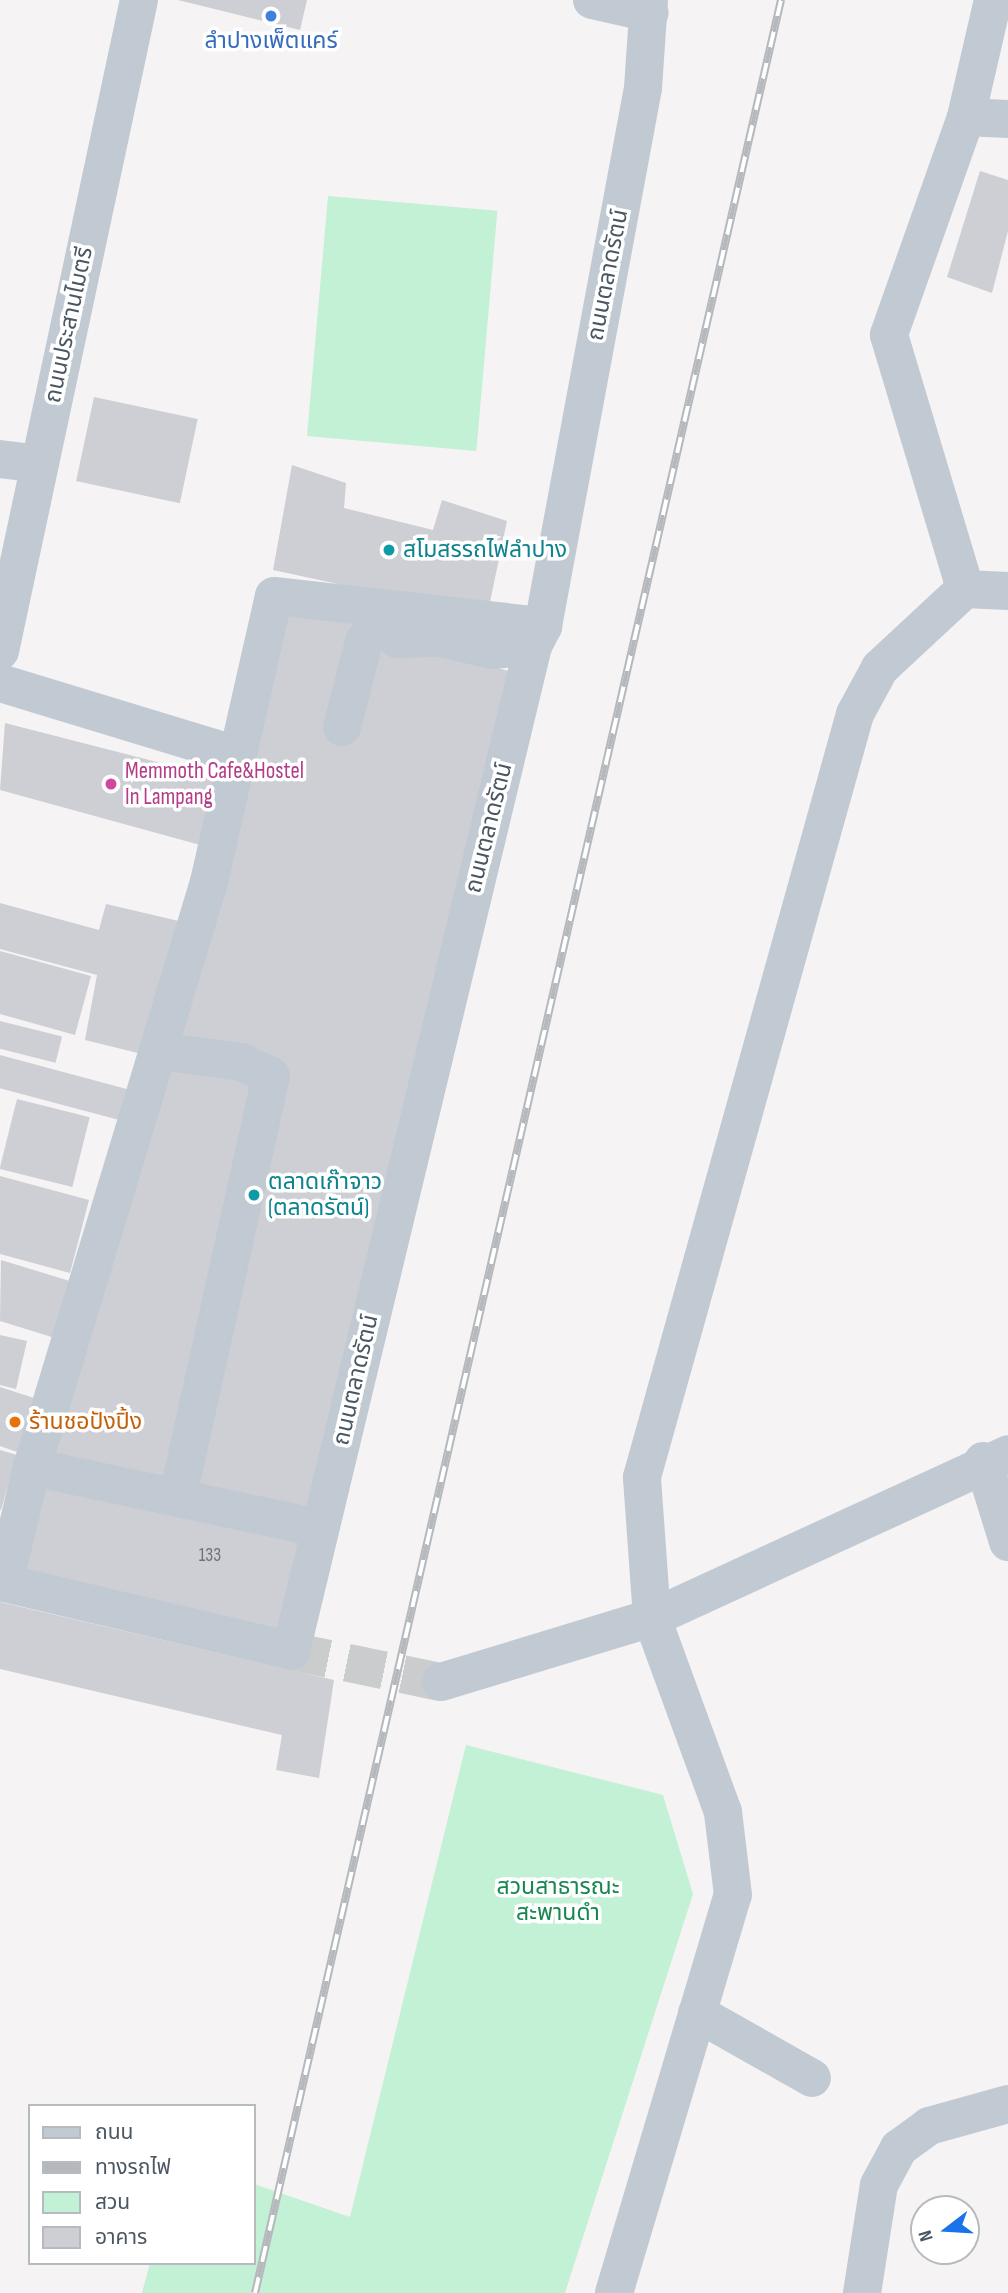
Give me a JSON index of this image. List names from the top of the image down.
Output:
{
  "streets": {
    "street": ["ถนนตลาดรัตน์", "ถนนประสานไมตรี"]
  },
  "parks": ["สวนสาธารณะ สะพานดำ"],
  "places": [
    "ลำปางเพ็ตแคร์",
    "สโมสรรถไฟลำปาง",
    "Memmoth Cafe&Hostel In Lampang",
    "ตลาดเก๊าจาว (ตลาดรัตน์)",
    "ร้านชอปังปิ้ง"
  ],
  "house_numbers": ["133"],
  "legend": [
    "ถนน",
    "ทางรถไฟ",
    "สวน",
    "อาคาร"
  ],
  "north": "left"
}
